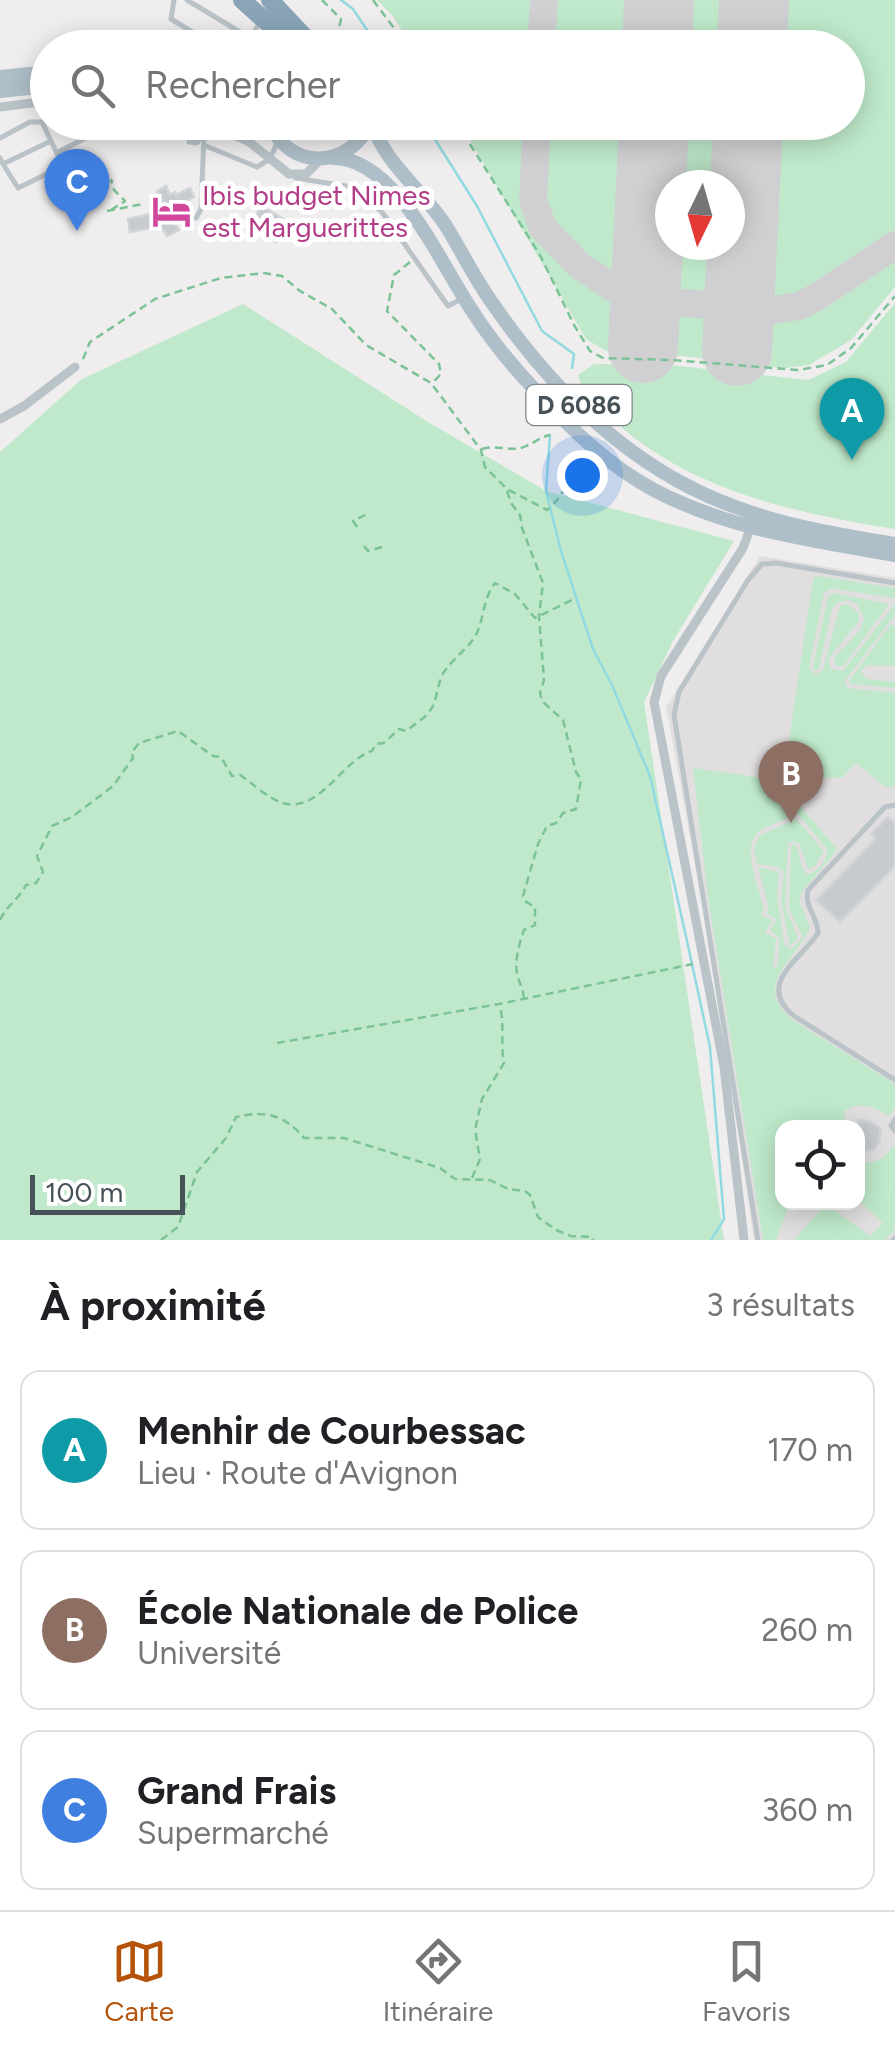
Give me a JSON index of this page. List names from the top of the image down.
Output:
{
  "streets": {
    "main road": ["D 6086"]
  },
  "places": {
    "hotel": ["Ibis budget Nimes est Marguerittes"]
  },
  "scale_bar": "100 m",
  "north": "bottom",
  "page": {
    "search": "Rechercher",
    "pins": ["C", "A", "B"],
    "scale": "100 m",
    "heading": ["À proximité", "3 résultats"],
    "list": [
      {
        "mark": "A",
        "name": "Menhir de Courbessac",
        "note": "Lieu · Route d'Avignon",
        "value": "170 m"
      },
      {
        "mark": "B",
        "name": "École Nationale de Police",
        "note": "Université",
        "value": "260 m"
      },
      {
        "mark": "C",
        "name": "Grand Frais",
        "note": "Supermarché",
        "value": "360 m"
      }
    ],
    "nav": ["Carte", "Itinéraire", "Favoris"]
  }
}
